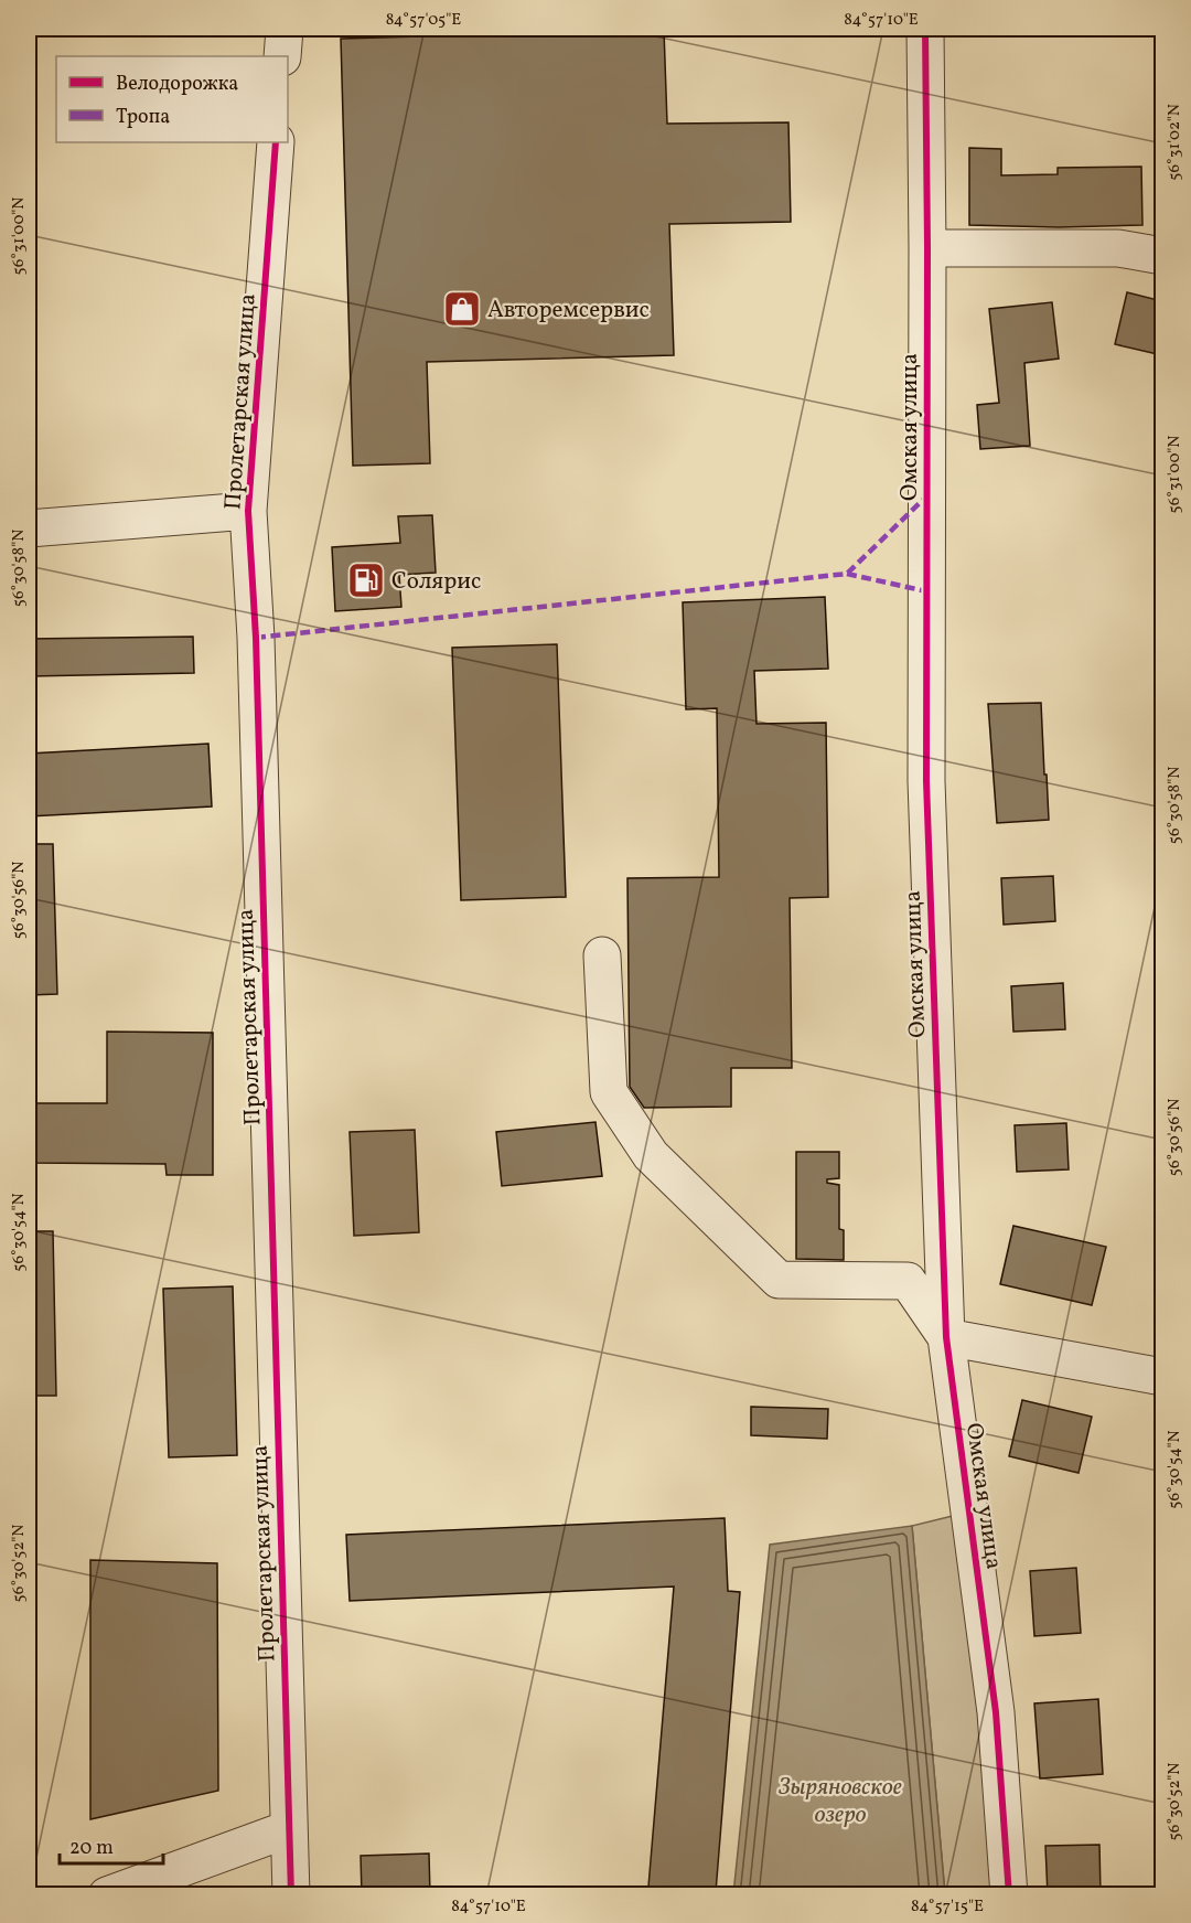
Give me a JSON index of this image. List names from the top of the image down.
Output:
{
  "streets": {
    "street": ["Пролетарская улица", "Омская улица"]
  },
  "water": ["Зыряновское озеро"],
  "places": {
    "shop": ["Авторемсервис"],
    "fuel station": ["Солярис"]
  },
  "legend": ["Велодорожка", "Тропа"],
  "scale_bar": "20 m",
  "coordinates": [
    "84°57'05\"E",
    "84°57'10\"E",
    "56°31'02\"N",
    "56°31'00\"N",
    "56°30'58\"N",
    "56°30'56\"N",
    "56°30'54\"N",
    "56°30'52\"N",
    "84°57'15\"E"
  ]
}
